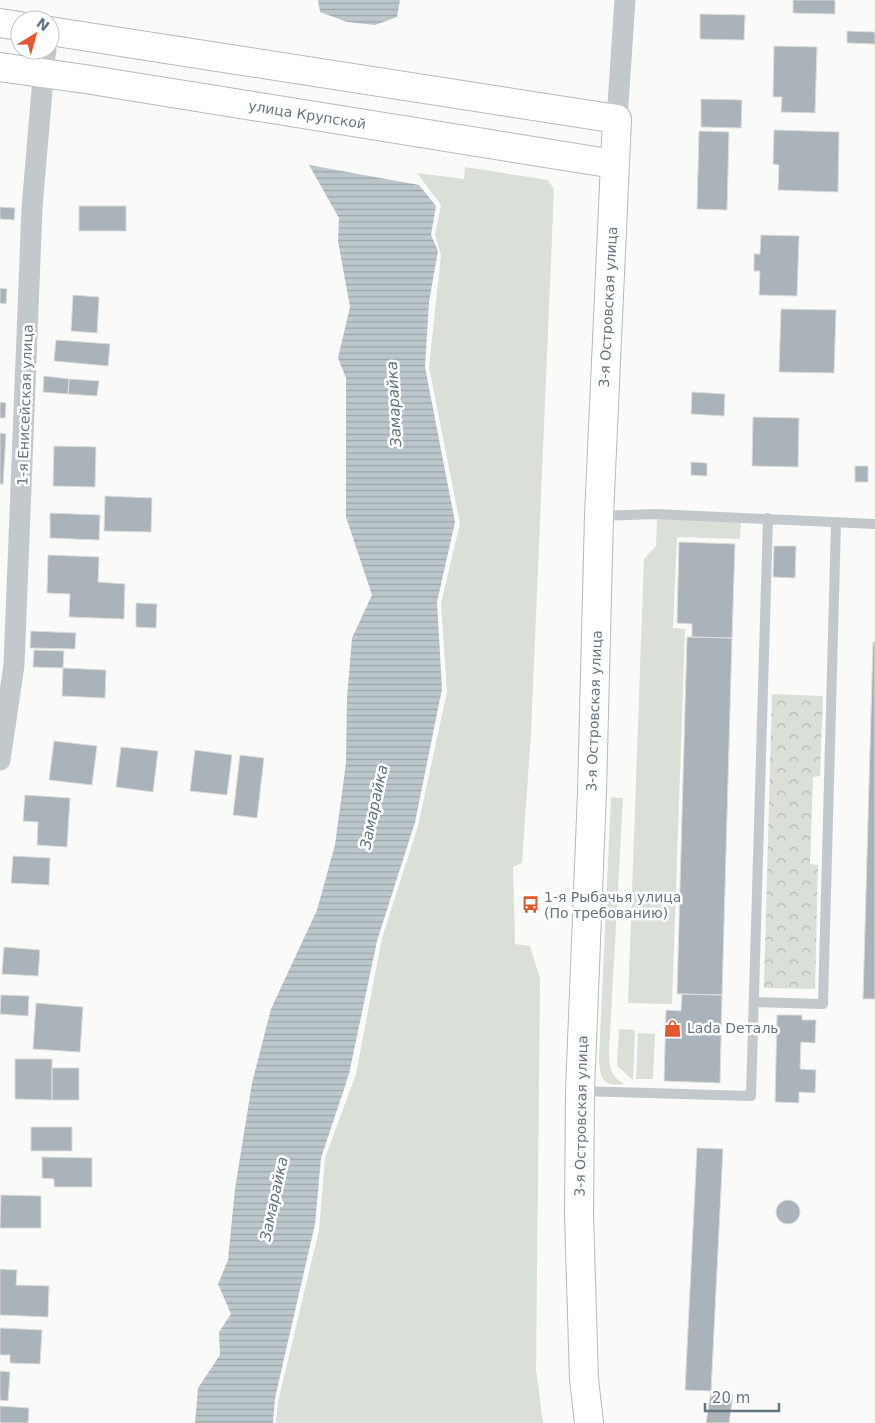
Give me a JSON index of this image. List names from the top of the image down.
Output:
{
  "streets": {
    "main road": ["улица Крупской", "3-я Островская улица"],
    "street": ["1-я Енисейская улица"]
  },
  "crossings": [
    ["улица Крупской", "3-я Островская улица"],
    ["улица Крупской", "1-я Енисейская улица"]
  ],
  "water": ["Замарайка"],
  "places": {
    "bus stop": ["1-я Рыбачья улица (По требованию)"],
    "shop": ["Lada Dеталь"]
  },
  "scale_bar": "20 m",
  "north": "top right"
}
